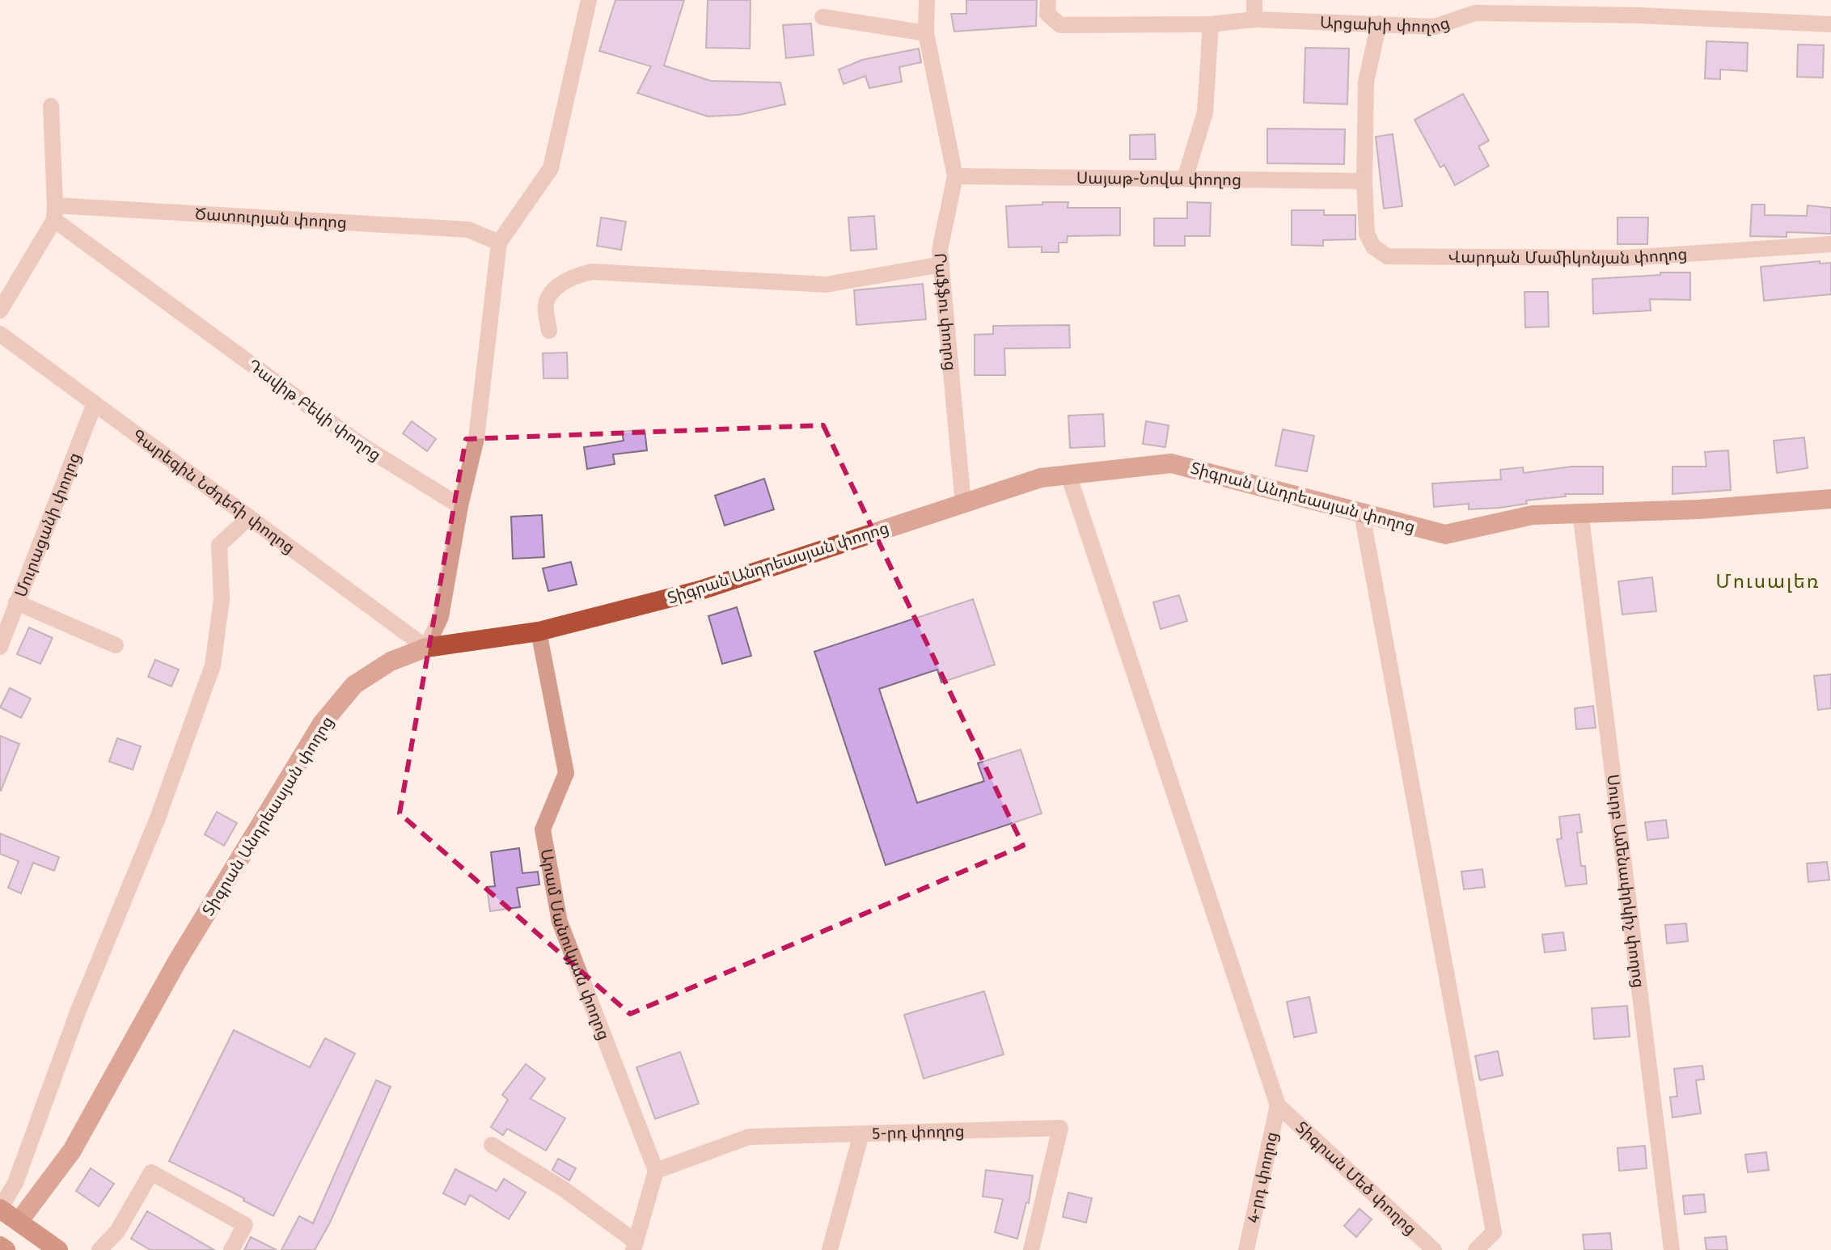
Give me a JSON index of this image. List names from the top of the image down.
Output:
{
  "streets": {
    "main road": ["Տիգրան Անդրեասյան փողոց"],
    "street": [
      "Արցախի փողոց",
      "Սայաթ-Նովա փողոց",
      "Ծատուրյան փողոց",
      "Վարդան Մամիկոնյան փողոց",
      "Րաֆֆու փողոց",
      "Դավիթ Բեկի փողոց",
      "Գարեգին Նժդեհի փողոց",
      "Մուրացանի փողոց",
      "Սուրբ Ամենափրկիչ փողոց",
      "Արամ Մանուկյան փողոց",
      "5-րդ փողոց",
      "4-րդ փողոց",
      "Տիգրան Մեծ փողոց"
    ]
  },
  "crossings": [
    ["Արցախի փողոց", "Վարդան Մամիկոնյան փողոց"],
    ["Սայաթ-Նովա փողոց", "Վարդան Մամիկոնյան փողոց"],
    ["Սայաթ-Նովա փողոց", "Րաֆֆու փողոց"],
    ["Ծատուրյան փողոց", "Դավիթ Բեկի փողոց"],
    ["Րաֆֆու փողոց", "Տիգրան Անդրեասյան փողոց"],
    ["Գարեգին Նժդեհի փողոց", "Տիգրան Անդրեասյան փողոց"],
    ["Գարեգին Նժդեհի փողոց", "Մուրացանի փողոց"],
    ["Տիգրան Անդրեասյան փողոց", "Սուրբ Ամենափրկիչ փողոց"],
    ["Տիգրան Անդրեասյան փողոց", "Արամ Մանուկյան փողոց"],
    ["Արամ Մանուկյան փողոց", "5-րդ փողոց"],
    ["4-րդ փողոց", "Տիգրան Մեծ փողոց"]
  ],
  "districts": ["Մուսալեռ"]
}
